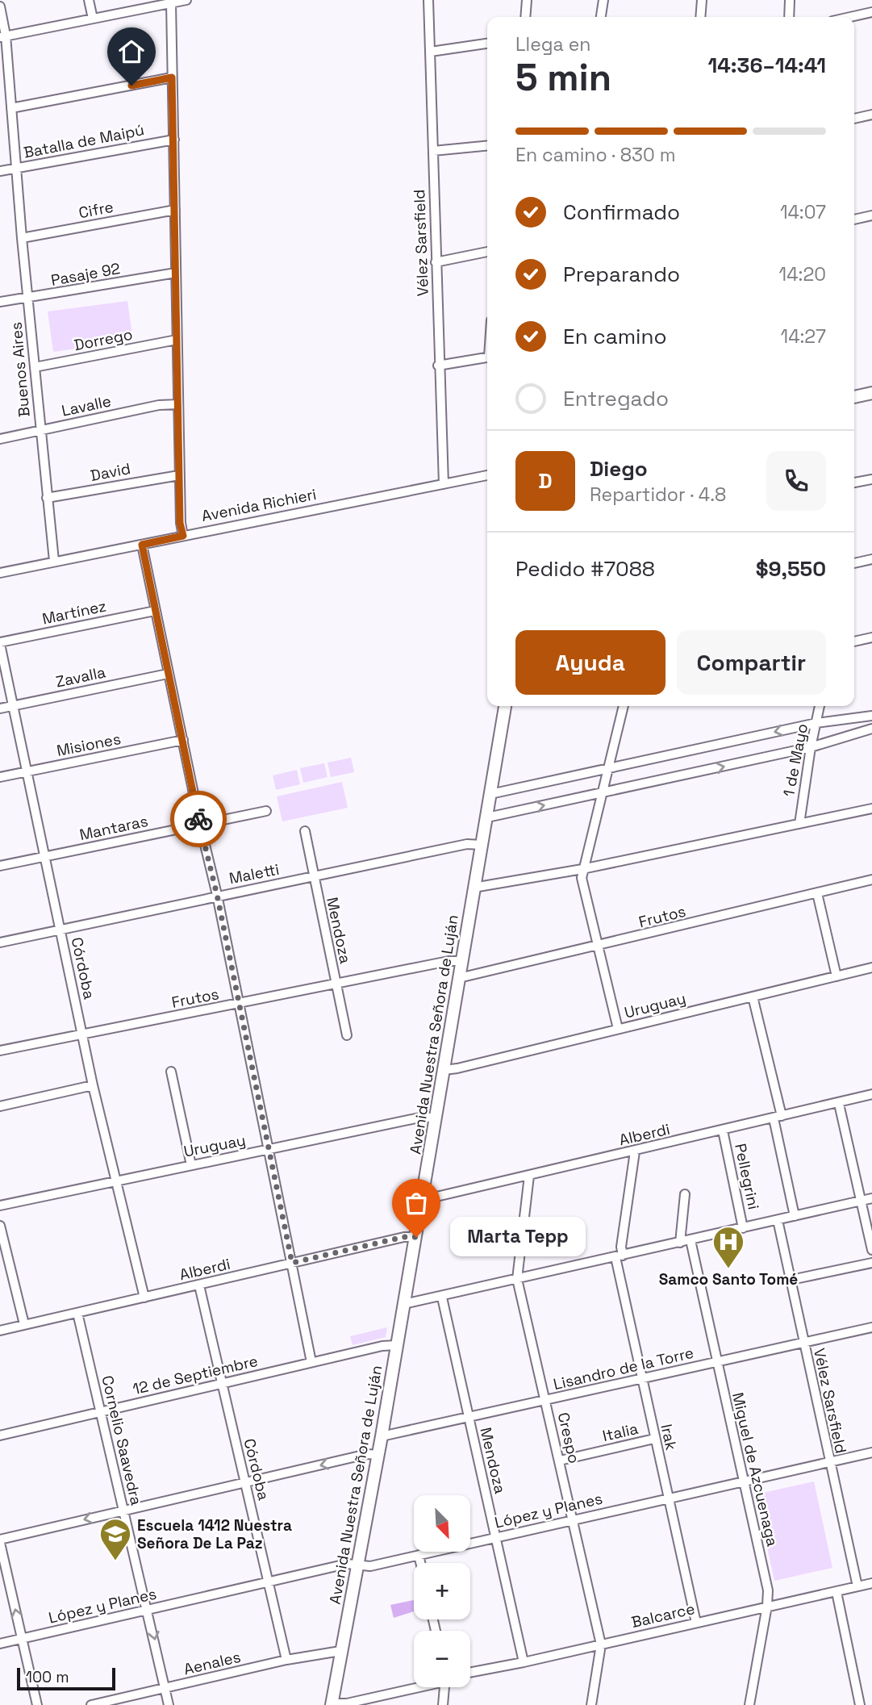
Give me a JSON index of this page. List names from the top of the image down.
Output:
{
  "streets": {
    "main road": ["Avenida Nuestra Señora de Luján"],
    "street": [
      "Batalla de Maipú",
      "Cifre",
      "Vélez Sarsfield",
      "Pasaje 92",
      "Dorrego",
      "Buenos Aires",
      "Lavalle",
      "David",
      "Avenida Richieri",
      "Martínez",
      "Zavalla",
      "Misiones",
      "1 de Mayo",
      "Mantaras",
      "Maletti",
      "Frutos",
      "Mendoza",
      "Córdoba",
      "Uruguay",
      "Alberdi",
      "Pellegrini",
      "Lisandro de la Torre",
      "12 de Septiembre",
      "Italia",
      "Irak",
      "Crespo",
      "Cornelio Saavedra",
      "Miguel de Azcuenaga",
      "López y Planes",
      "Balcarce",
      "Aenales"
    ]
  },
  "crossings": [
    ["Batalla de Maipú", "Buenos Aires"],
    ["Cifre", "Buenos Aires"],
    ["Vélez Sarsfield", "Avenida Richieri"],
    ["Vélez Sarsfield", "Lisandro de la Torre"],
    ["Vélez Sarsfield", "López y Planes"],
    ["Vélez Sarsfield", "Balcarce"],
    ["Pasaje 92", "Buenos Aires"],
    ["Dorrego", "Buenos Aires"],
    ["Buenos Aires", "Lavalle"],
    ["Buenos Aires", "David"],
    ["Buenos Aires", "Avenida Richieri"],
    ["Martínez", "Córdoba"],
    ["Zavalla", "Córdoba"],
    ["Misiones", "Córdoba"],
    ["Mantaras", "Córdoba"],
    ["Maletti", "Mendoza"],
    ["Maletti", "Córdoba"],
    ["Maletti", "Avenida Nuestra Señora de Luján"],
    ["Frutos", "Mendoza"],
    ["Frutos", "Córdoba"],
    ["Frutos", "Avenida Nuestra Señora de Luján"],
    ["Mendoza", "Lisandro de la Torre"],
    ["Mendoza", "López y Planes"],
    ["Mendoza", "Balcarce"],
    ["Córdoba", "Uruguay"],
    ["Córdoba", "Alberdi"],
    ["Córdoba", "12 de Septiembre"],
    ["Córdoba", "López y Planes"],
    ["Córdoba", "Aenales"],
    ["Uruguay", "Avenida Nuestra Señora de Luján"],
    ["Avenida Nuestra Señora de Luján", "Alberdi"],
    ["Avenida Nuestra Señora de Luján", "Lisandro de la Torre"],
    ["Avenida Nuestra Señora de Luján", "12 de Septiembre"],
    ["Avenida Nuestra Señora de Luján", "López y Planes"],
    ["Avenida Nuestra Señora de Luján", "Aenales"],
    ["Alberdi", "Pellegrini"],
    ["Alberdi", "Crespo"],
    ["Alberdi", "Cornelio Saavedra"],
    ["Lisandro de la Torre", "Irak"],
    ["Lisandro de la Torre", "Crespo"],
    ["Lisandro de la Torre", "Miguel de Azcuenaga"],
    ["12 de Septiembre", "Cornelio Saavedra"],
    ["Italia", "Irak"],
    ["Italia", "Crespo"],
    ["Irak", "López y Planes"],
    ["Irak", "Balcarce"],
    ["Crespo", "López y Planes"],
    ["Crespo", "Balcarce"],
    ["Cornelio Saavedra", "López y Planes"],
    ["Cornelio Saavedra", "Aenales"],
    ["Miguel de Azcuenaga", "López y Planes"],
    ["Miguel de Azcuenaga", "Balcarce"]
  ],
  "places": {
    "other": ["Marta Tepp"],
    "hospital": ["Samco Santo Tomé"],
    "school or university": ["Escuela 1412 Nuestra Señora De La Paz"]
  },
  "scale_bar": "100 m",
  "north": "bottom right",
  "page": {
    "heading": ["5 min", "Llega en", "14:36–14:41"],
    "panel": [
      "Diego",
      "Repartidor · 4.8",
      "Pedido #7088",
      "$9,550"
    ],
    "bar": "En camino · 830 m",
    "list": [
      ["Confirmado", "14:07"],
      ["Preparando", "14:20"],
      ["En camino", "14:27"],
      "Entregado"
    ],
    "round": "D",
    "buttons": ["Ayuda", "Compartir"],
    "bubble": "Marta Tepp",
    "map_buttons": ["+", "−"],
    "scale": "100 m"
  }
}
